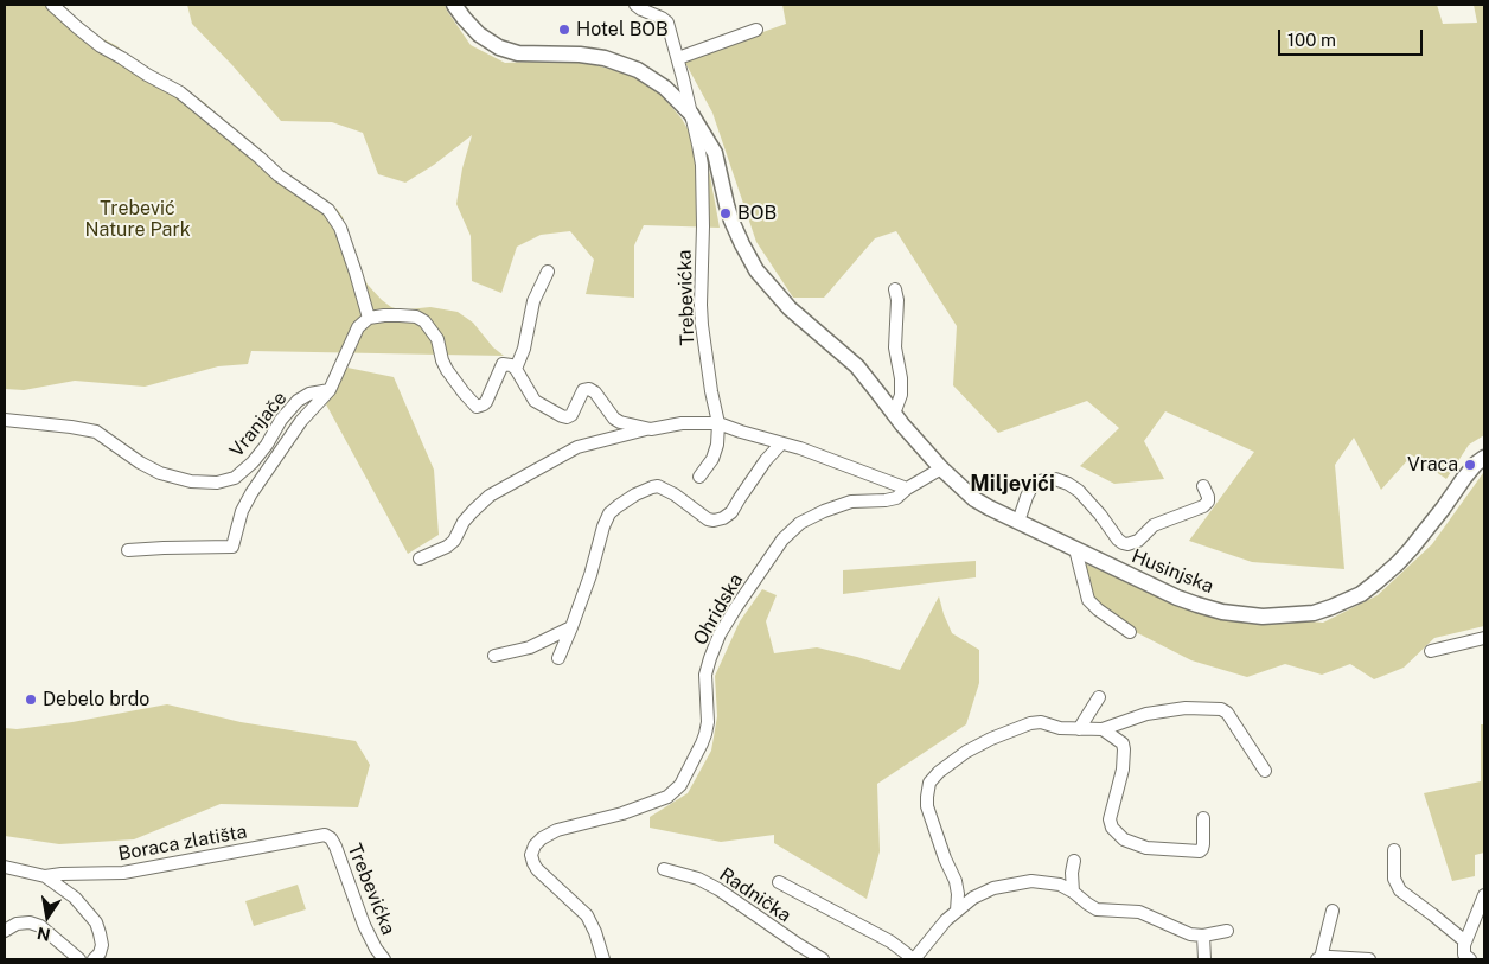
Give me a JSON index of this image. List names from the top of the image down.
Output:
{
  "streets": {
    "main road": ["Husinjska"],
    "street": [
      "Trebevićka",
      "Vranjače",
      "Ohridska",
      "Boraca zlatišta",
      "Radnička"
    ]
  },
  "crossings": [
    ["Trebevićka", "Husinjska"],
    ["Trebevićka", "Boraca zlatišta"],
    ["Husinjska", "Ohridska"]
  ],
  "districts": ["Miljevići"],
  "parks": ["Trebević Nature Park"],
  "places": [
    "Hotel BOB",
    "BOB",
    "Vraca",
    "Debelo brdo"
  ],
  "scale_bar": "100 m",
  "north": "bottom"
}
